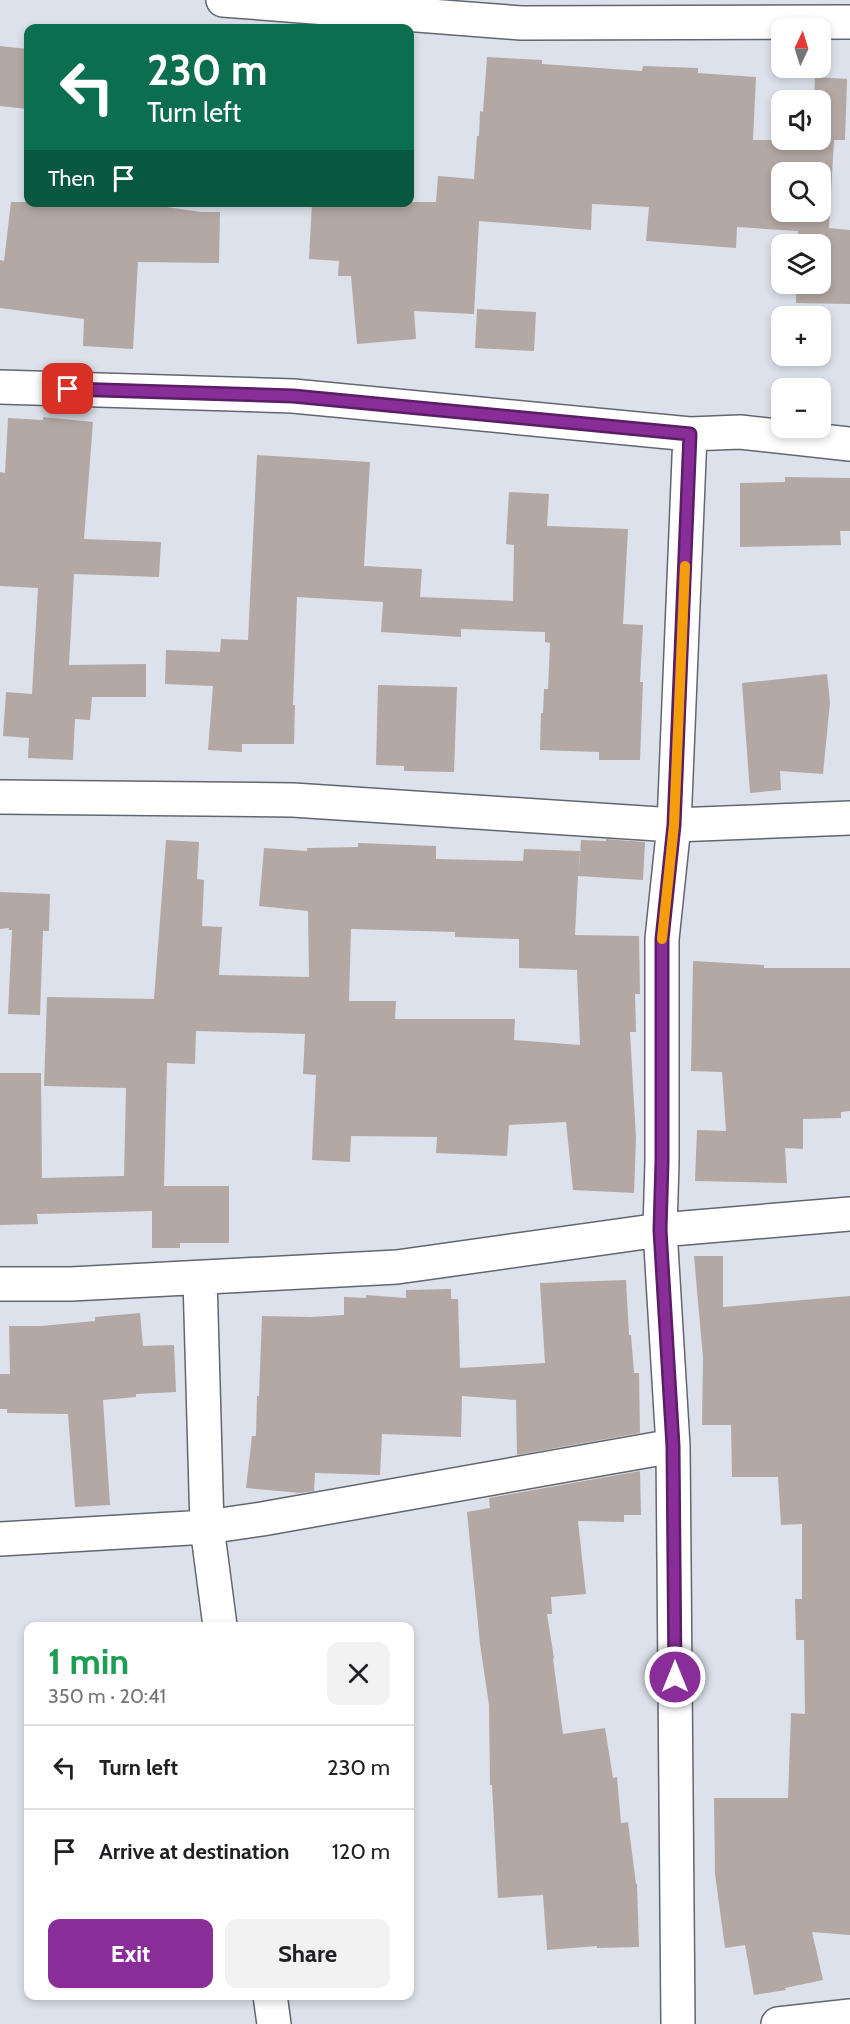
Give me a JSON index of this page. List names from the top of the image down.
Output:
{
  "north": "top",
  "page": {
    "map_buttons": ["+", "−"],
    "turn": ["230 m", "Turn left"],
    "then": "Then",
    "heading": ["1 min", "350 m · 20:41"],
    "list": [
      {
        "name": "Turn left",
        "value": "230 m"
      },
      {
        "name": "Arrive at destination",
        "value": "120 m"
      }
    ],
    "buttons": ["Exit", "Share"]
  }
}
